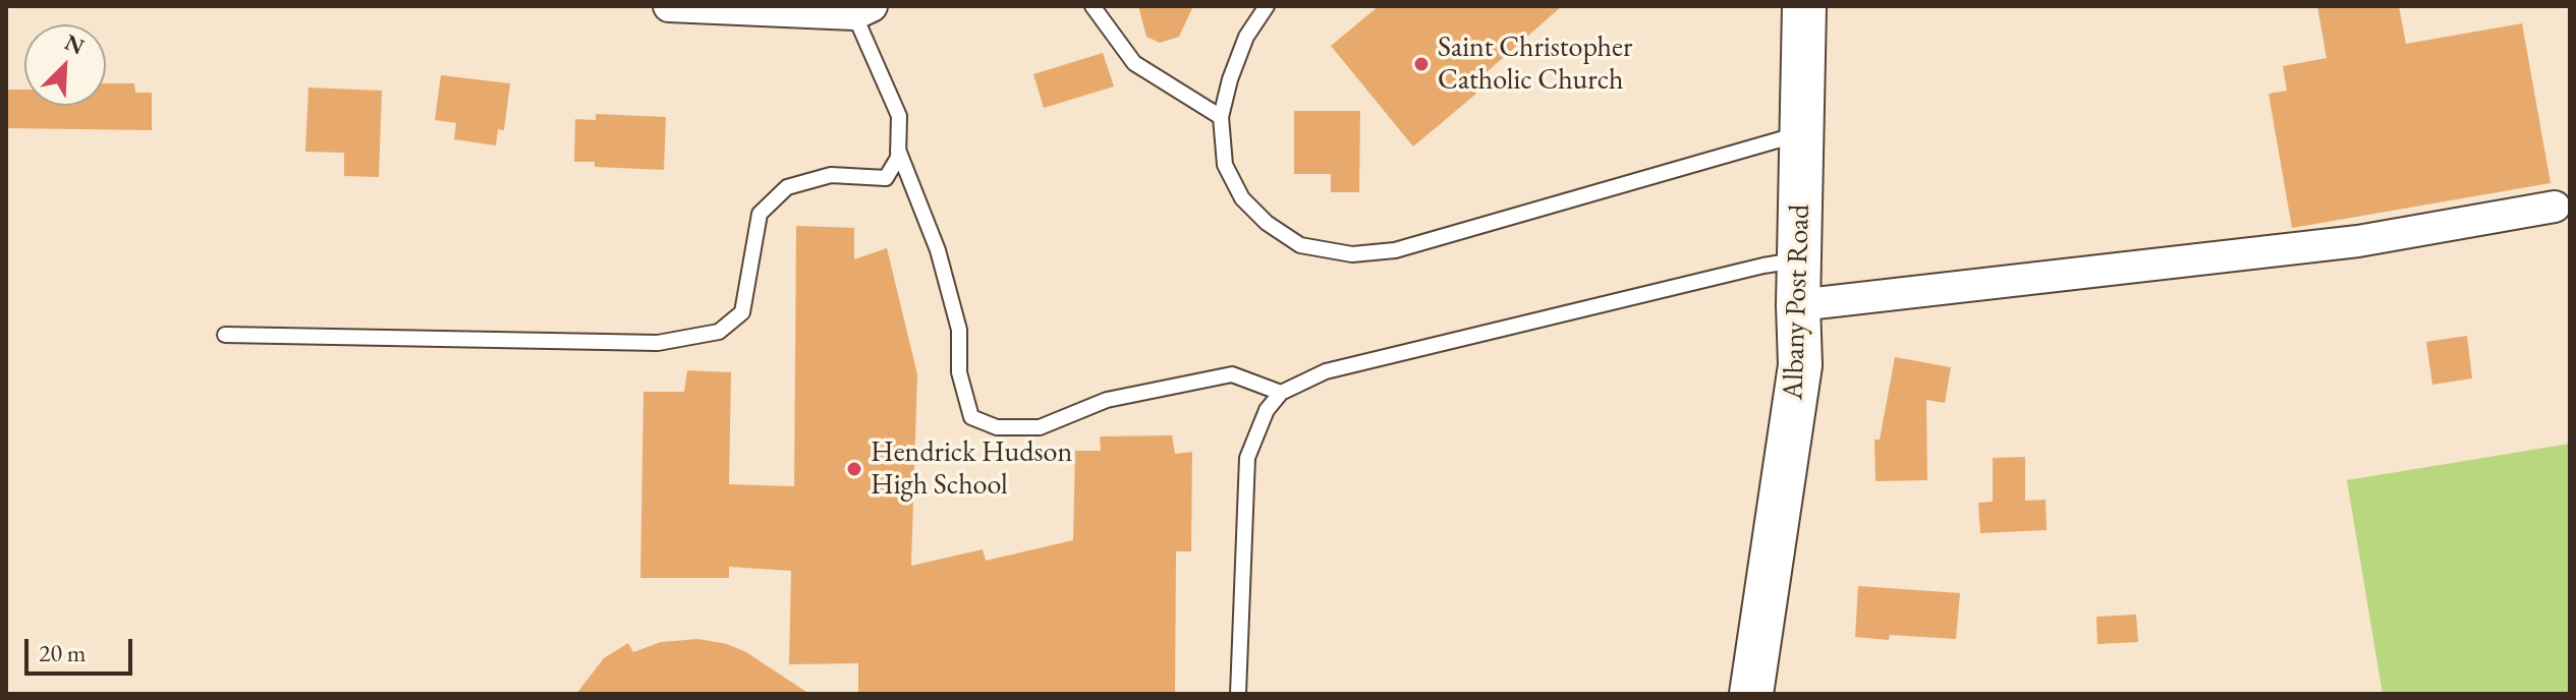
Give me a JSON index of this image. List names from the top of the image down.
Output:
{
  "streets": {
    "main road": ["Albany Post Road"]
  },
  "places": ["Saint Christopher Catholic Church", "Hendrick Hudson High School"],
  "scale_bar": "20 m",
  "north": "top right"
}
